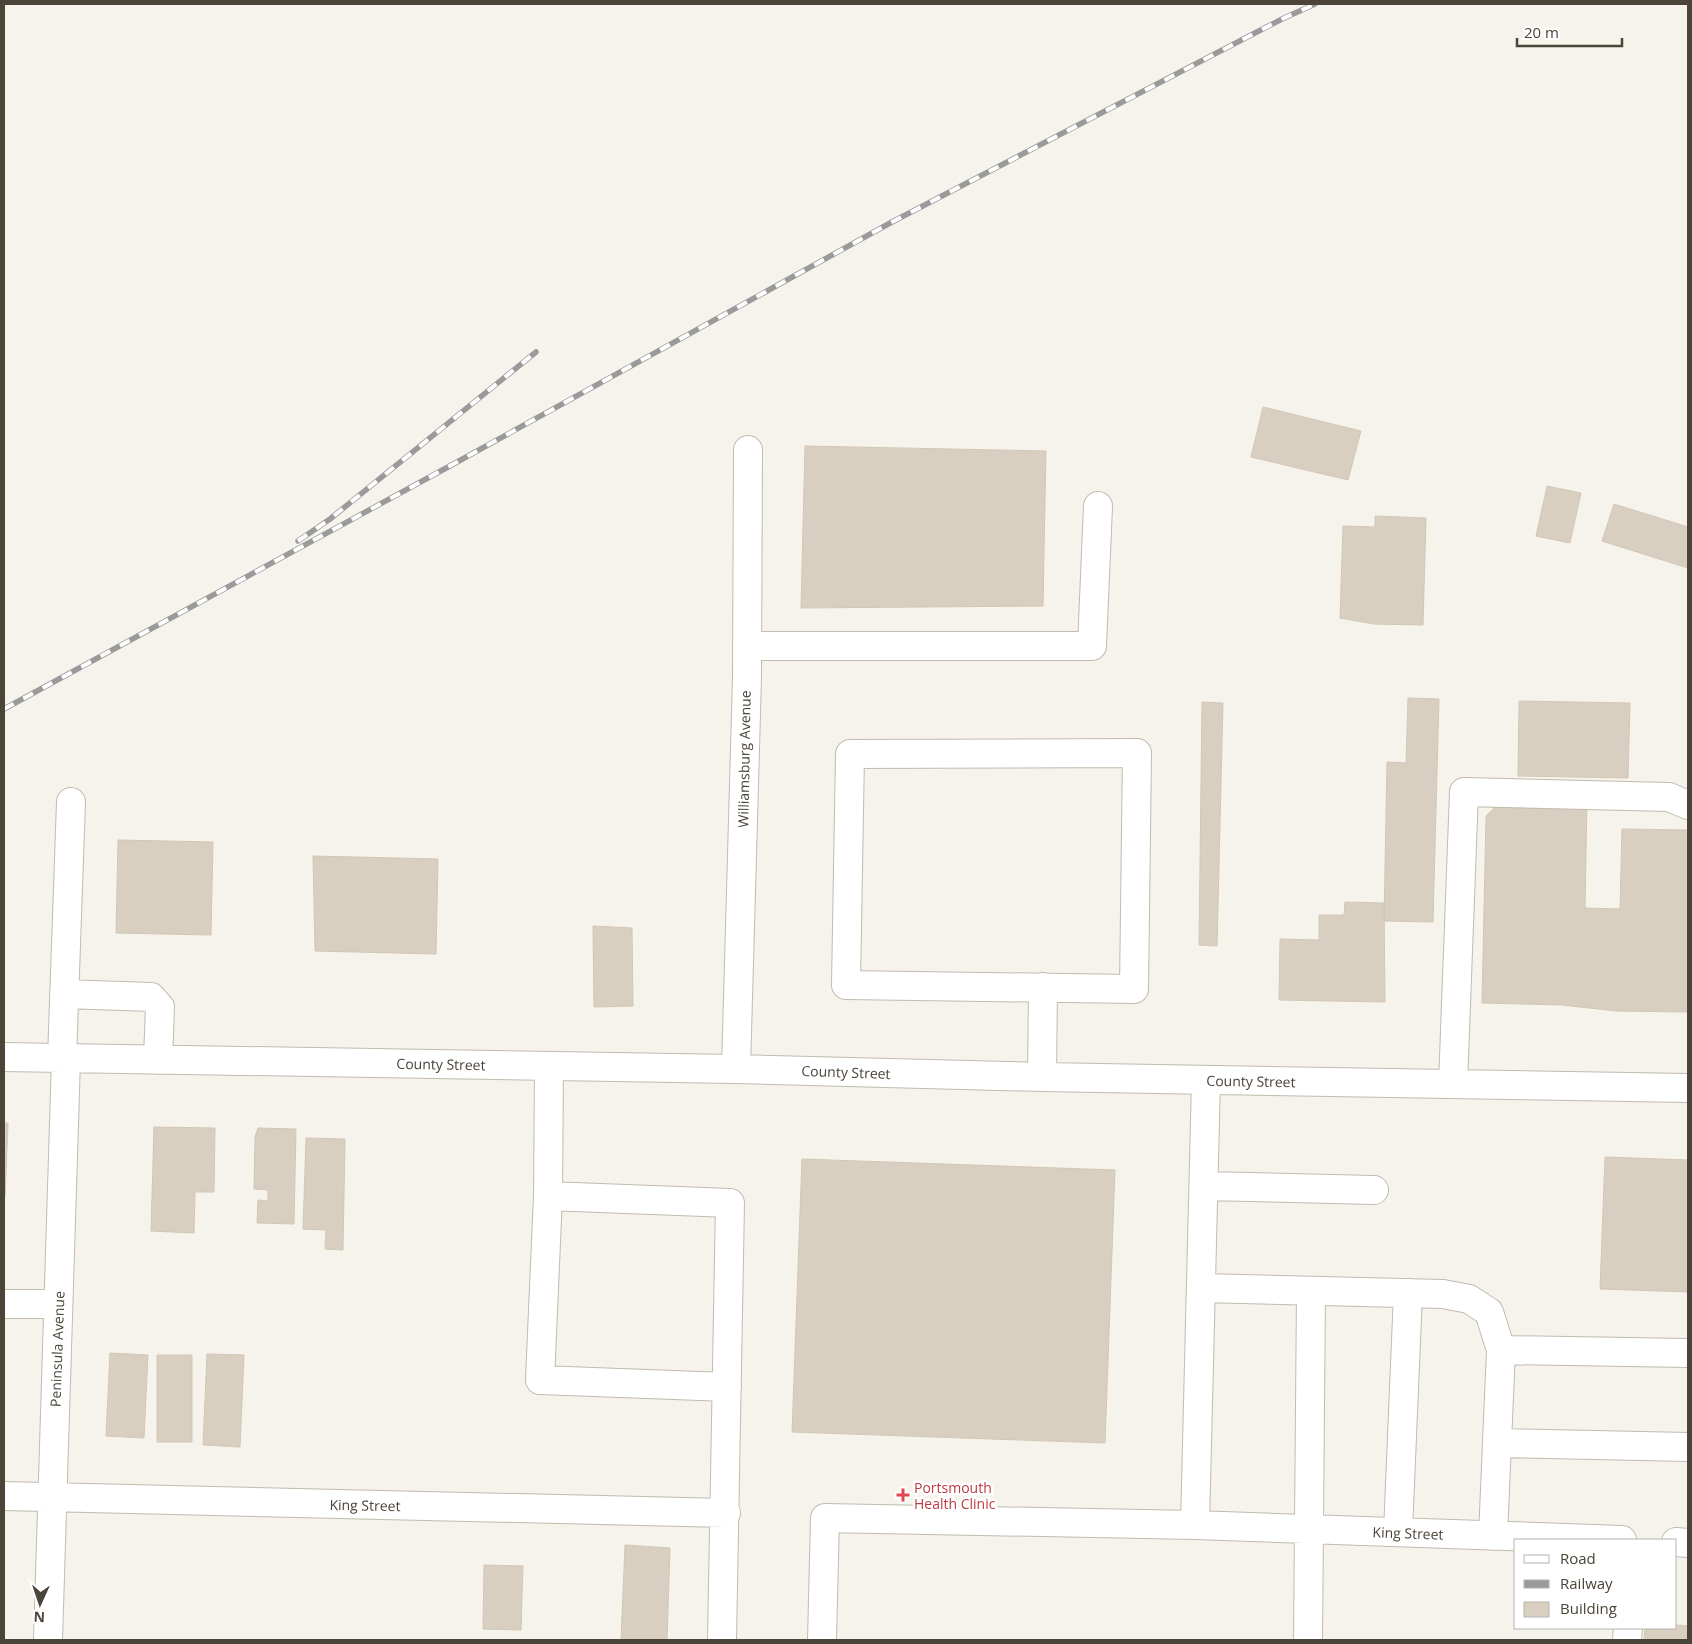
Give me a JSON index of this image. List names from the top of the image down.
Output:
{
  "streets": {
    "street": [
      "Williamsburg Avenue",
      "County Street",
      "Peninsula Avenue",
      "King Street"
    ]
  },
  "crossings": [
    ["Williamsburg Avenue", "County Street"],
    ["County Street", "Peninsula Avenue"],
    ["Peninsula Avenue", "King Street"]
  ],
  "places": {
    "health": ["Portsmouth Health Clinic"]
  },
  "legend": ["Road", "Railway", "Building"],
  "scale_bar": "20 m",
  "north": "bottom"
}
